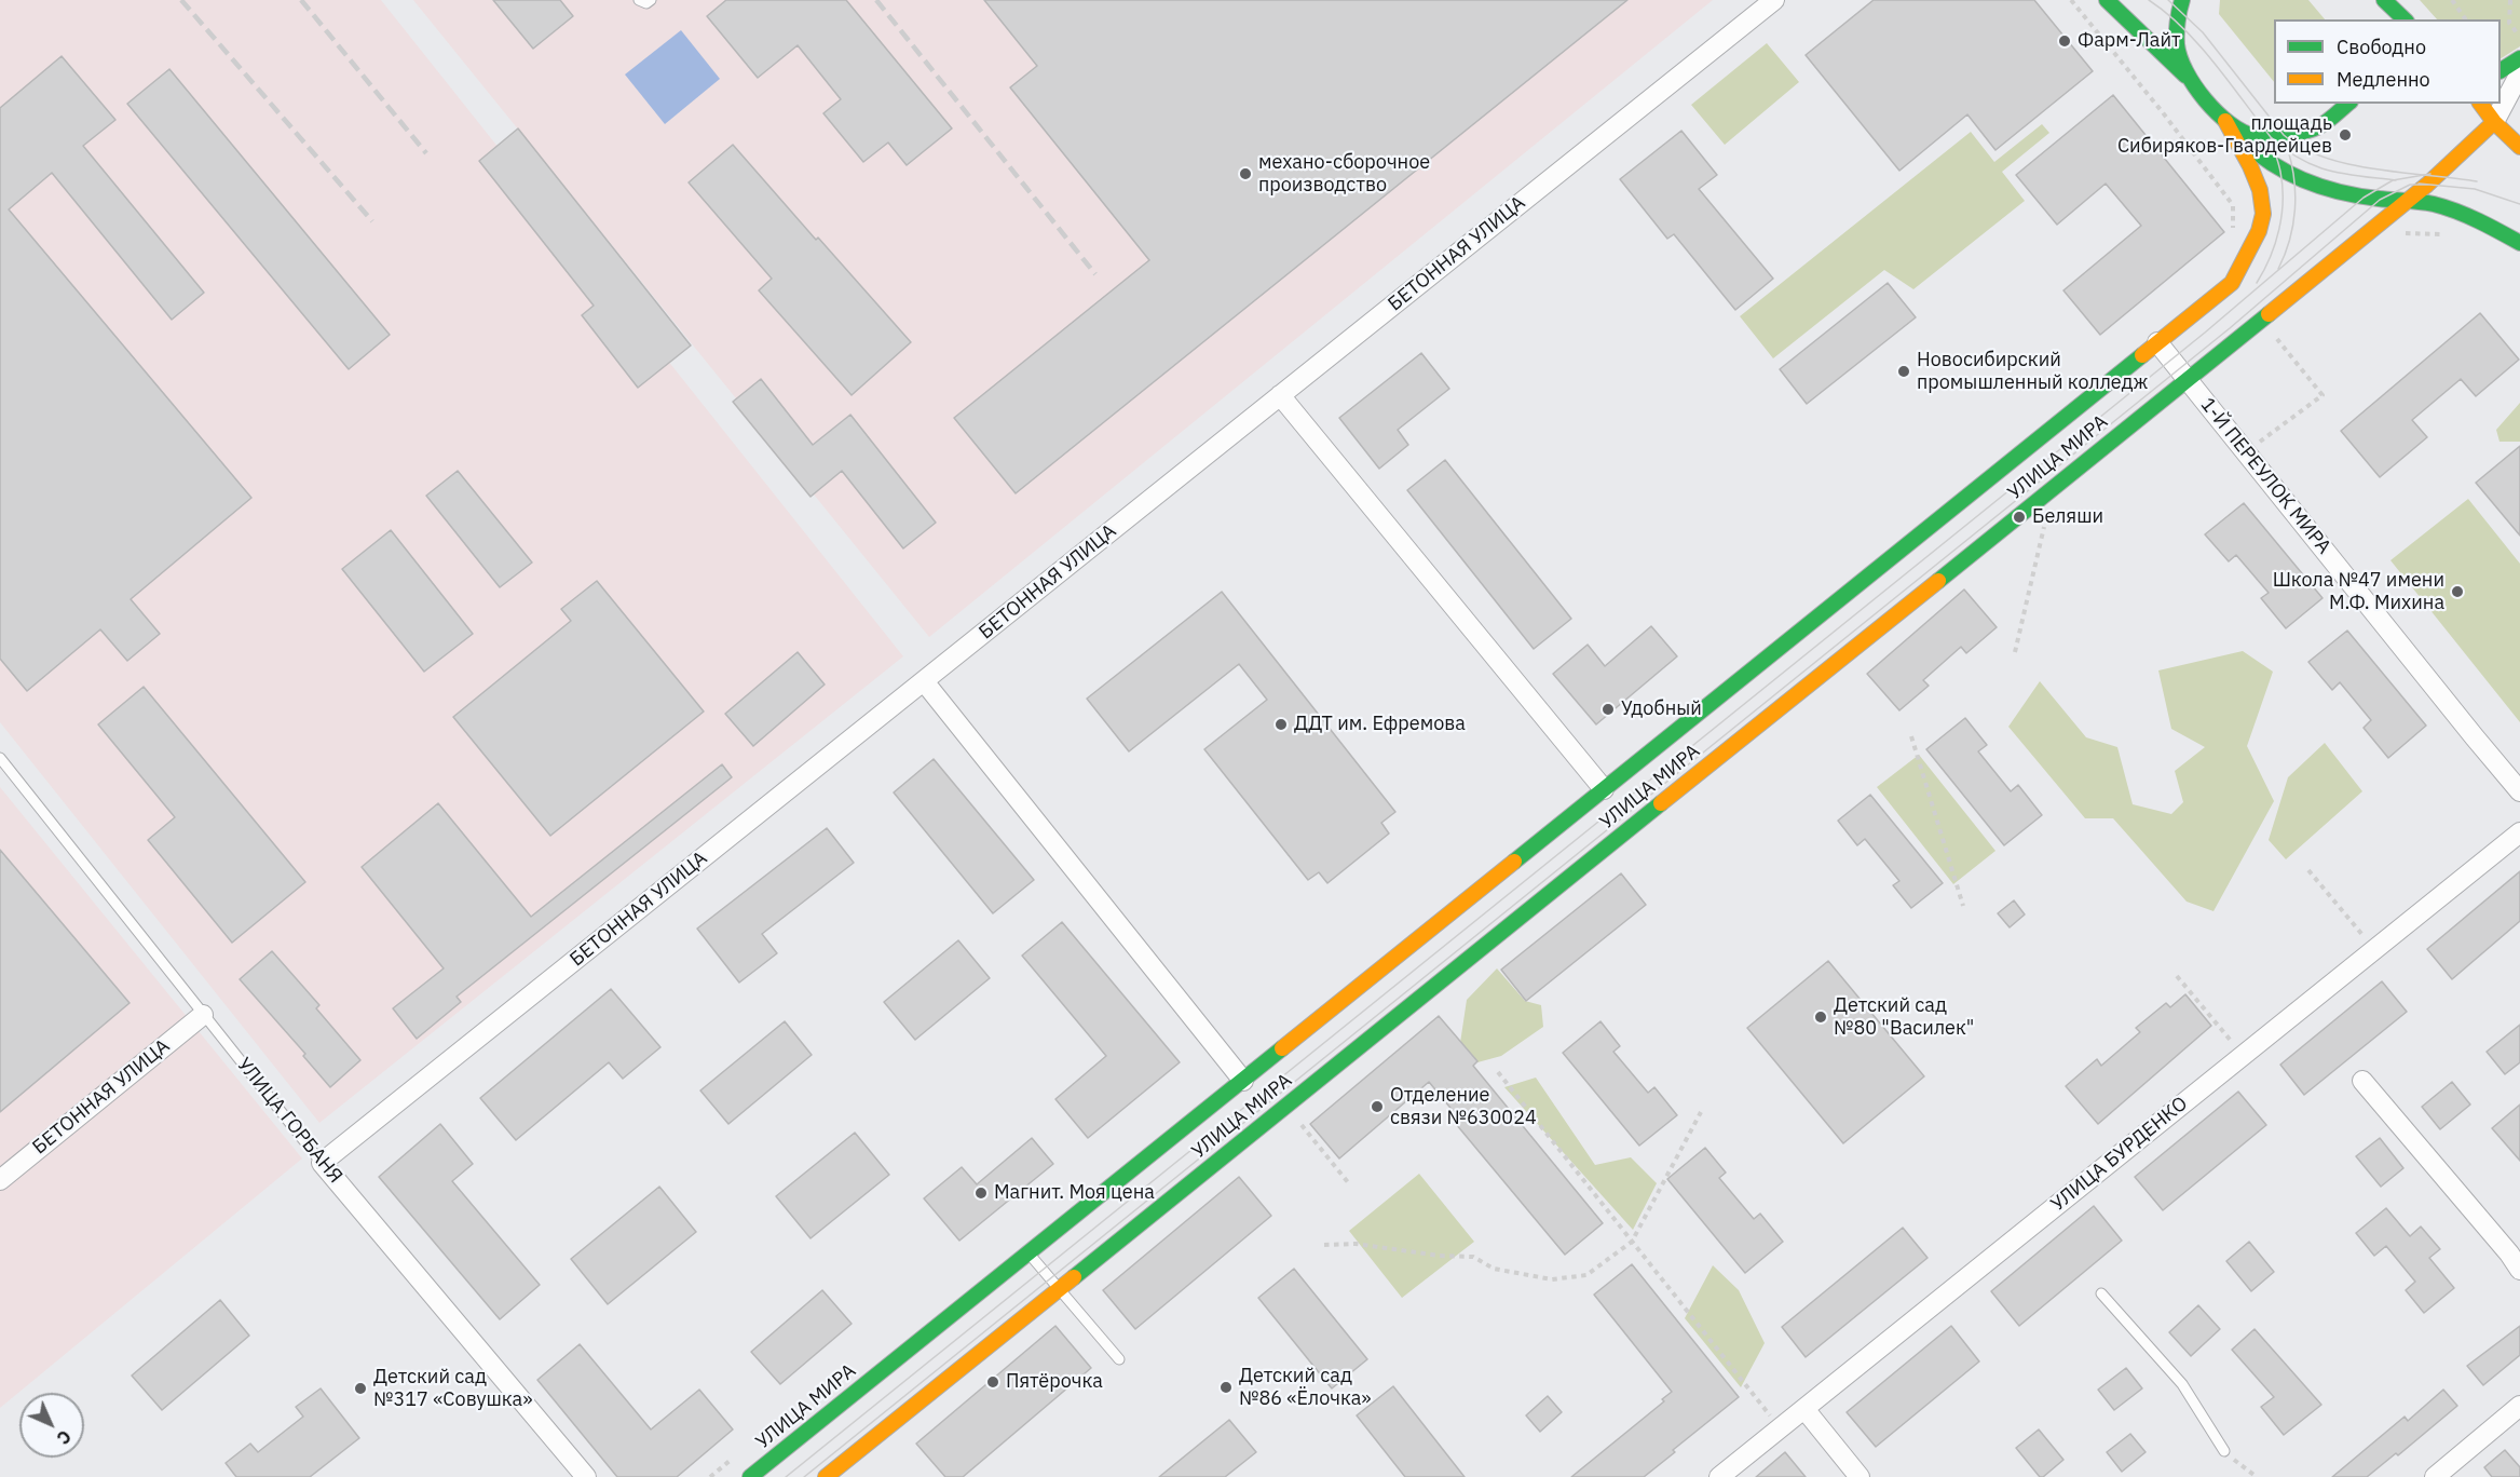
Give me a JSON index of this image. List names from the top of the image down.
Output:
{
  "streets": {
    "street": [
      "БЕТОННАЯ УЛИЦА",
      "УЛИЦА МИРА",
      "1-Й ПЕРЕУЛОК МИРА",
      "УЛИЦА ГОРБАНЯ",
      "УЛИЦА БУРДЕНКО"
    ]
  },
  "crossings": [
    ["БЕТОННАЯ УЛИЦА", "УЛИЦА ГОРБАНЯ"],
    ["УЛИЦА МИРА", "1-Й ПЕРЕУЛОК МИРА"]
  ],
  "places": [
    "Фарм-Лайт",
    "площадь Сибиряков-Гвардейцев",
    "механо-сборочное производство",
    "Новосибирский промышленный колледж",
    "Беляши",
    "Школа №47 имени М.Ф. Михина",
    "Удобный",
    "ДДТ им. Ефремова",
    "Детский сад №80 \"Василек\"",
    "Отделение связи №630024",
    "Магнит. Моя цена",
    "Пятёрочка",
    "Детский сад №86 «Ёлочка»",
    "Детский сад №317 «Совушка»"
  ],
  "legend": ["Свободно", "Медленно"],
  "north": "bottom right"
}
